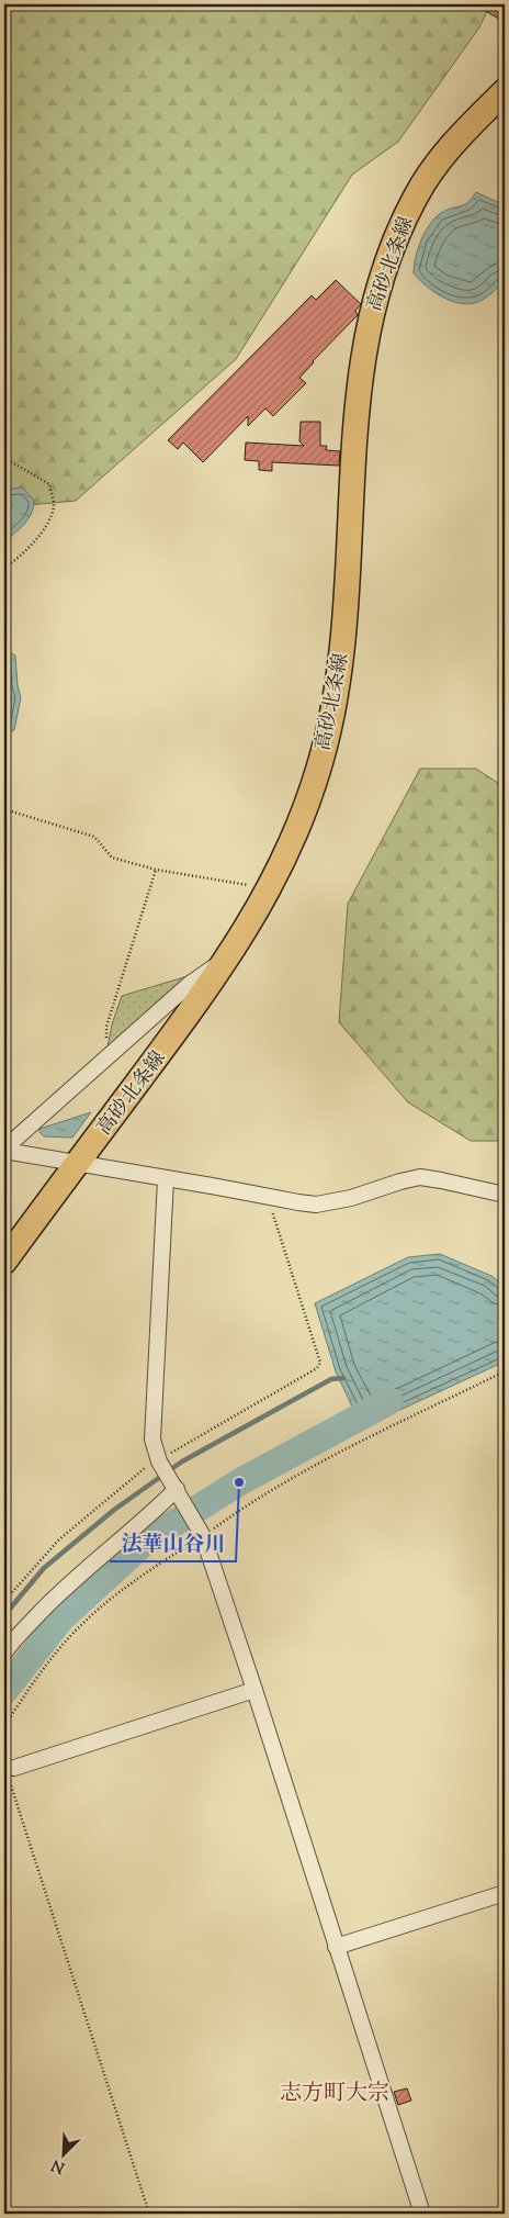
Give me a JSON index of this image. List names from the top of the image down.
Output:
{
  "streets": {
    "main road": ["高砂北条線"]
  },
  "districts": ["志方町大宗"],
  "places": ["法華山谷川"],
  "north": "bottom left"
}
